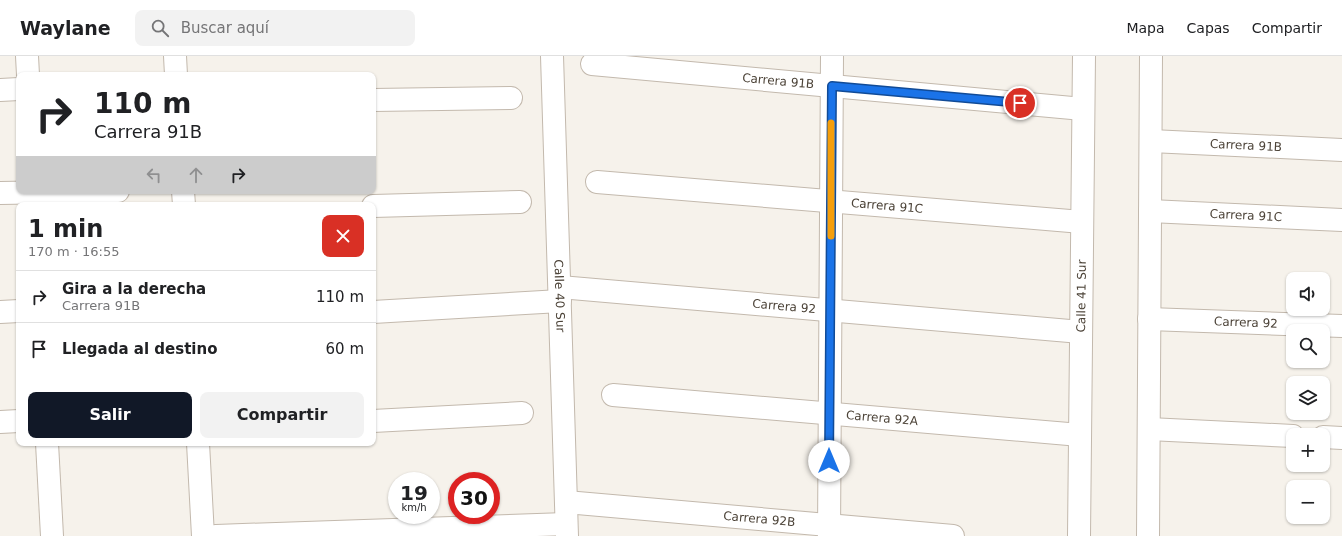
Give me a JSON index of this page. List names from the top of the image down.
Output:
{
  "streets": {
    "street": [
      "Carrera 91B",
      "Carrera 91C",
      "Calle 40 Sur",
      "Calle 41 Sur",
      "Carrera 92",
      "Carrera 92A",
      "Carrera 92B"
    ]
  },
  "crossings": [
    ["Carrera 91B", "Calle 41 Sur"],
    ["Carrera 91C", "Calle 41 Sur"],
    ["Calle 40 Sur", "Carrera 92"],
    ["Calle 40 Sur", "Carrera 92B"],
    ["Calle 41 Sur", "Carrera 92"],
    ["Calle 41 Sur", "Carrera 92A"]
  ],
  "page": {
    "header": "Waylane",
    "search": "Buscar aquí",
    "nav": ["Mapa", "Capas", "Compartir"],
    "turn": ["110 m", "Carrera 91B"],
    "heading": ["1 min", "170 m · 16:55"],
    "list": [
      {
        "name": "Gira a la derecha",
        "note": "Carrera 91B",
        "value": "110 m"
      },
      {
        "name": "Llegada al destino",
        "value": "60 m"
      }
    ],
    "map_buttons": ["+", "−"],
    "buttons": ["Salir", "Compartir"],
    "speed": "19 km/h",
    "limit": "30"
  }
}
